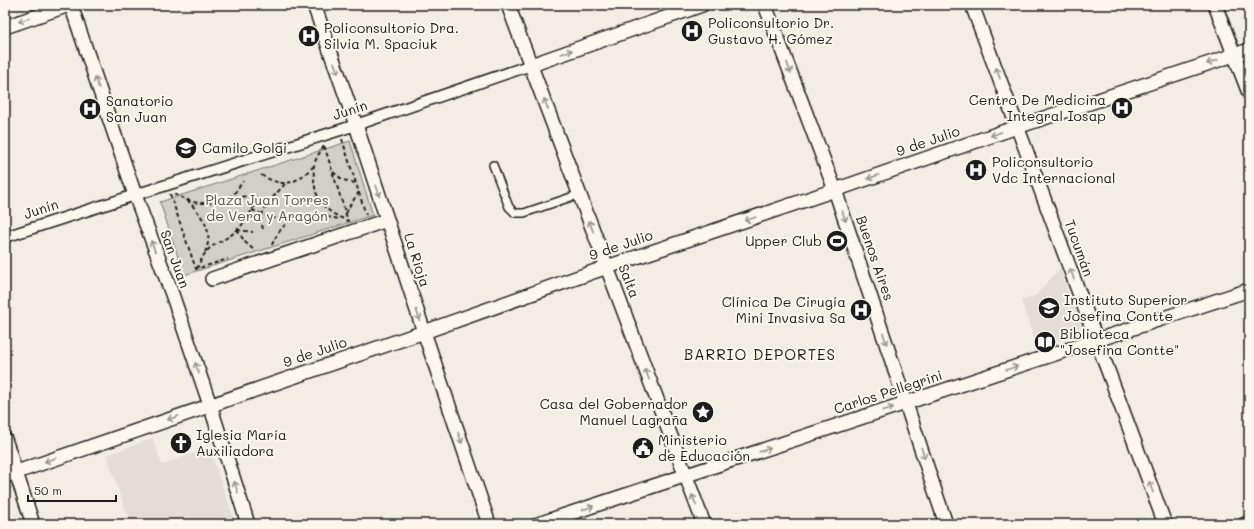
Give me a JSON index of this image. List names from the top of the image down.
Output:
{
  "streets": {
    "street": [
      "Junín",
      "9 de Julio",
      "Tucumán",
      "Buenos Aires",
      "San Juan",
      "La Rioja",
      "Salta",
      "Carlos Pellegrini"
    ]
  },
  "crossings": [
    ["Junín", "San Juan"],
    ["Junín", "La Rioja"],
    ["Junín", "Salta"],
    ["9 de Julio", "Tucumán"],
    ["9 de Julio", "Buenos Aires"],
    ["9 de Julio", "San Juan"],
    ["9 de Julio", "La Rioja"],
    ["9 de Julio", "Salta"],
    ["Tucumán", "Carlos Pellegrini"],
    ["Buenos Aires", "Carlos Pellegrini"],
    ["Salta", "Carlos Pellegrini"]
  ],
  "one_way": [
    "9 de Julio",
    "Tucumán",
    "Buenos Aires",
    "San Juan",
    "La Rioja",
    "Salta",
    "Carlos Pellegrini"
  ],
  "districts": ["BARRIO DEPORTES"],
  "parks": ["Plaza Juan Torres de Vera y Aragón"],
  "places": {
    "hospital": [
      "Policonsultorio Dr. Gustavo H. Gómez",
      "Policonsultorio Dra. Silvia M. Spaciuk",
      "Centro De Medicina Integral Iosap",
      "Sanatorio San Juan",
      "Policonsultorio Vdc Internacional",
      "Clínica De Cirugía Mini Invasiva Sa"
    ],
    "school or university": ["Camilo Golgi", "Instituto Superior Josefina Contte"],
    "sports": ["Upper Club"],
    "library": ["Biblioteca \"Josefina Contte\""],
    "place": ["Casa del Gobernador Manuel Lagraña"],
    "church": ["Iglesia María Auxiliadora"],
    "public building": ["Ministerio de Educación"]
  },
  "scale_bar": "50 m"
}
